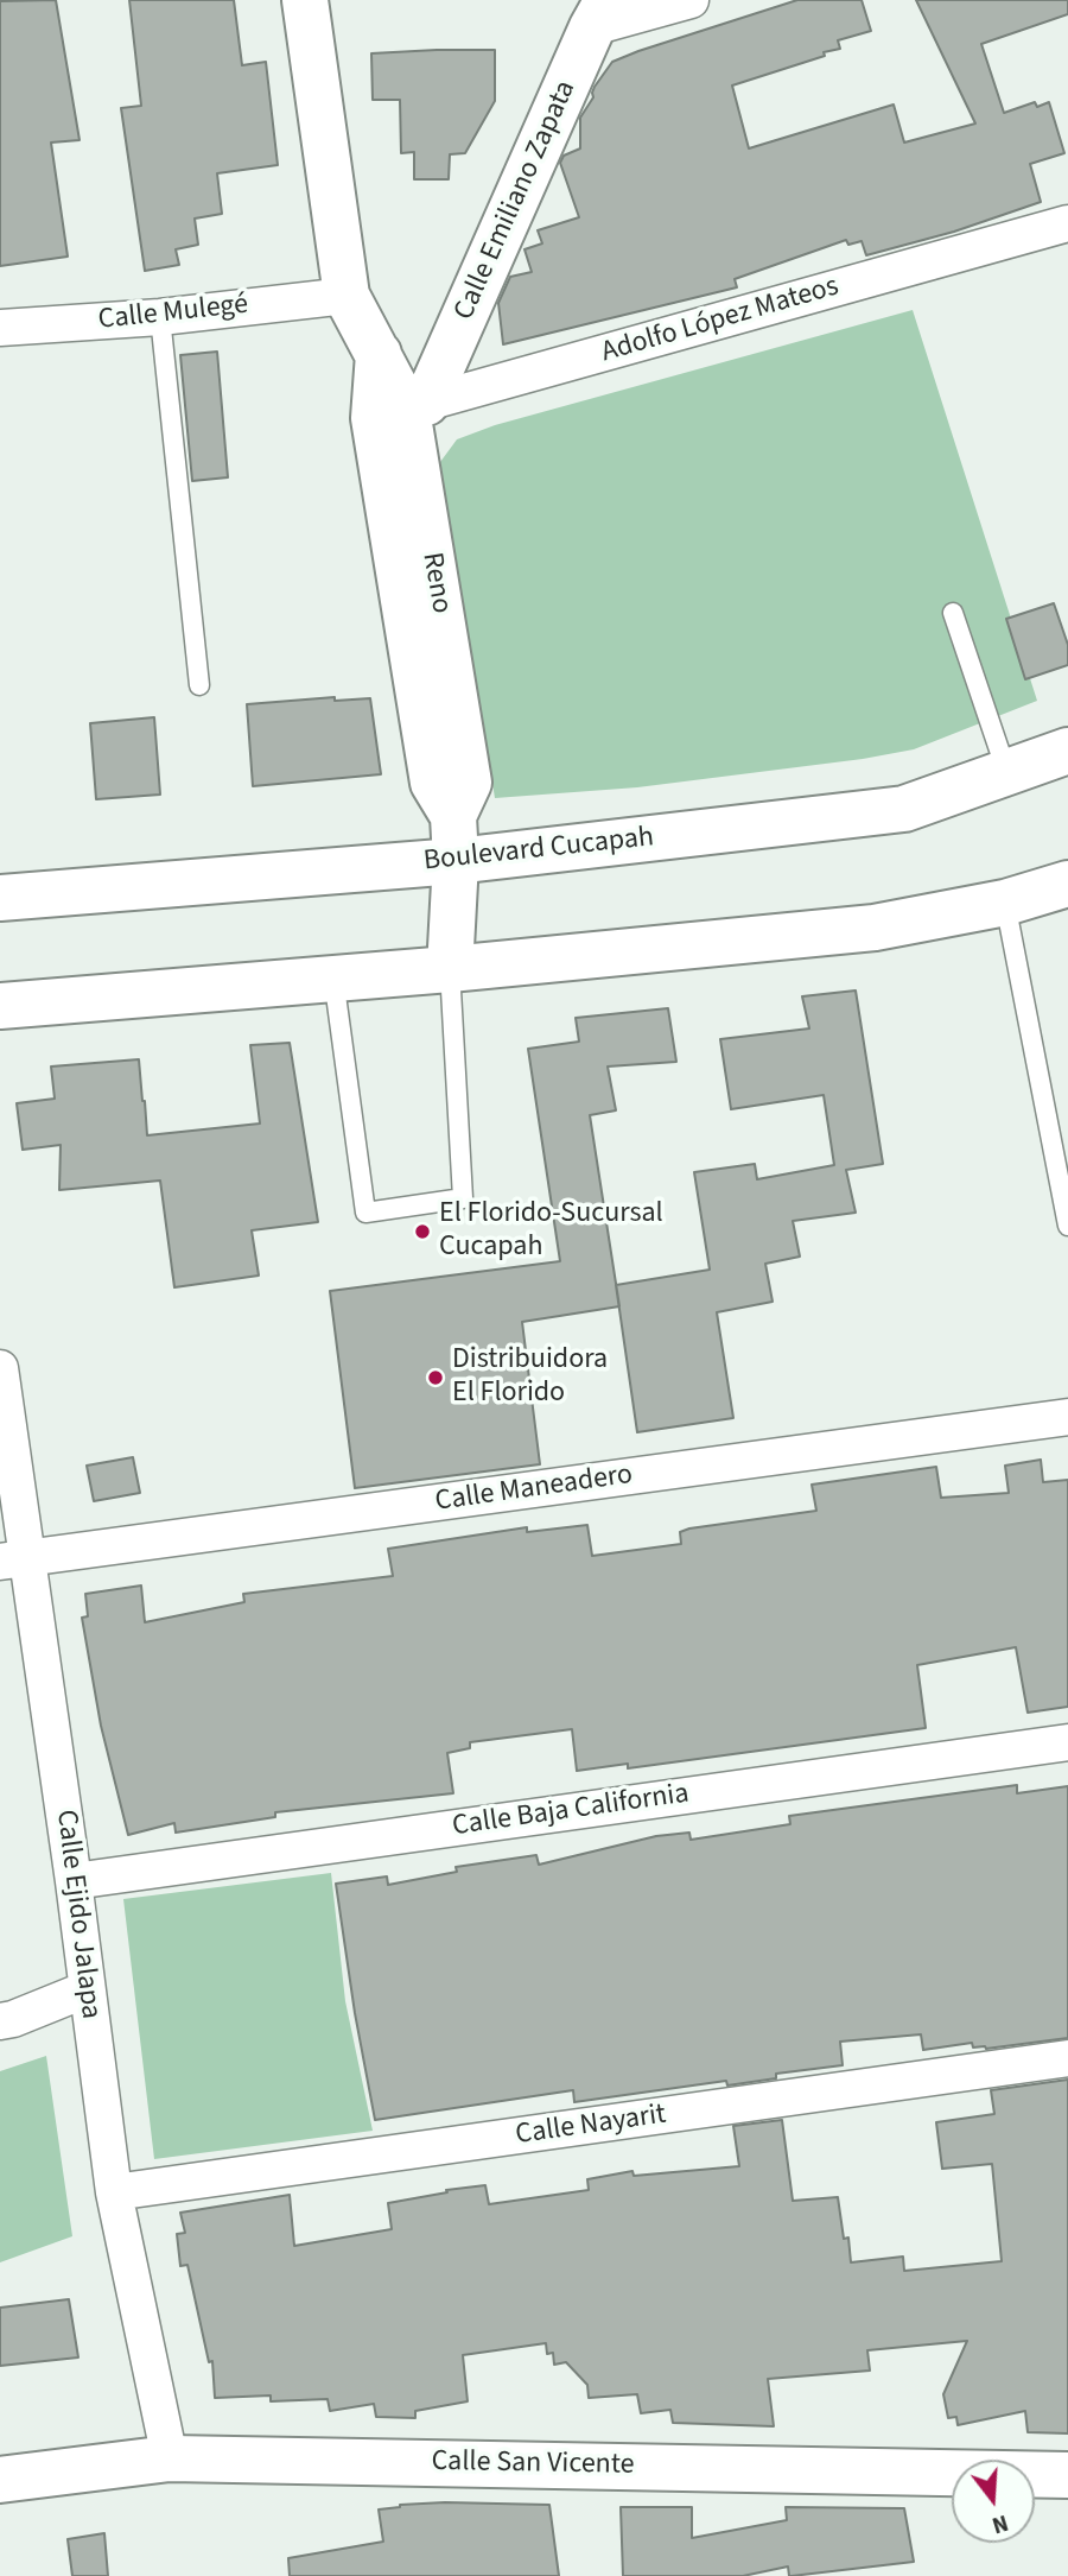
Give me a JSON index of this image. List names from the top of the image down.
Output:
{
  "streets": {
    "street": [
      "Calle Emiliano Zapata",
      "Calle Mulegé",
      "Adolfo López Mateos",
      "Reno",
      "Boulevard Cucapah",
      "Calle Maneadero",
      "Calle Baja California",
      "Calle Ejido Jalapa",
      "Calle Nayarit",
      "Calle San Vicente"
    ]
  },
  "crossings": [
    ["Calle Emiliano Zapata", "Adolfo López Mateos"],
    ["Calle Emiliano Zapata", "Reno"],
    ["Calle Mulegé", "Reno"],
    ["Adolfo López Mateos", "Reno"],
    ["Reno", "Boulevard Cucapah"],
    ["Calle Maneadero", "Calle Ejido Jalapa"],
    ["Calle Baja California", "Calle Ejido Jalapa"],
    ["Calle Ejido Jalapa", "Calle Nayarit"],
    ["Calle Ejido Jalapa", "Calle San Vicente"]
  ],
  "places": ["El Florido-Sucursal Cucapah", "Distribuidora El Florido"],
  "north": "bottom"
}
